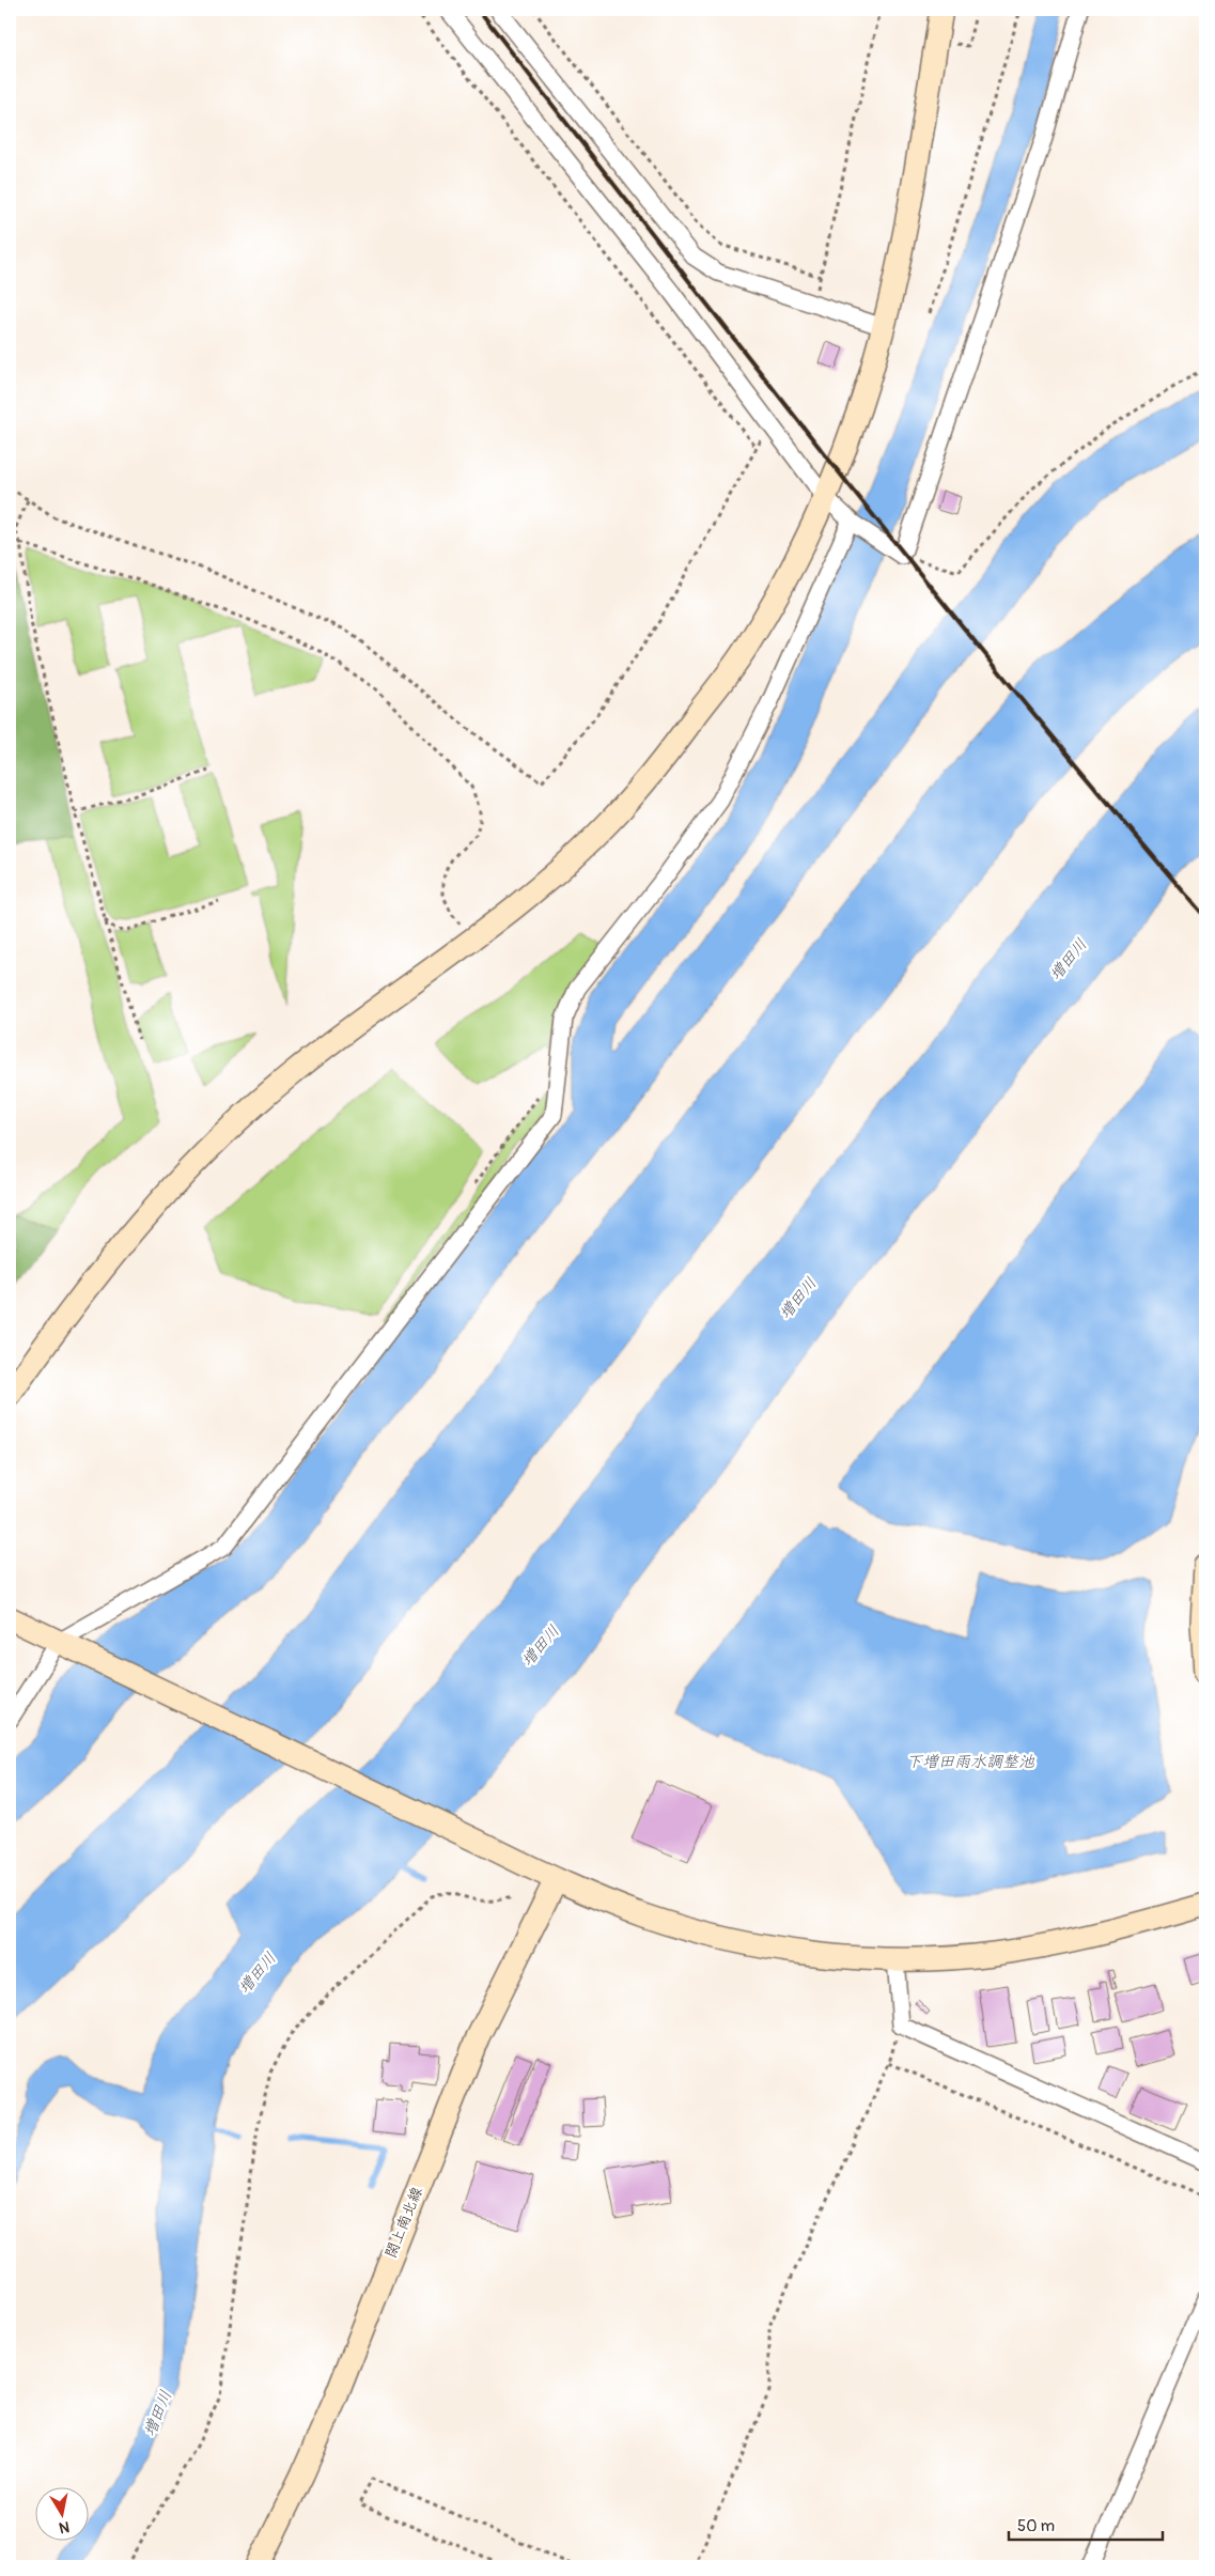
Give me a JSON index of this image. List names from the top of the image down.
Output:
{
  "streets": {
    "street": ["閖上南北線"]
  },
  "water": ["増田川", "下増田雨水調整池"],
  "scale_bar": "50 m",
  "north": "bottom"
}
